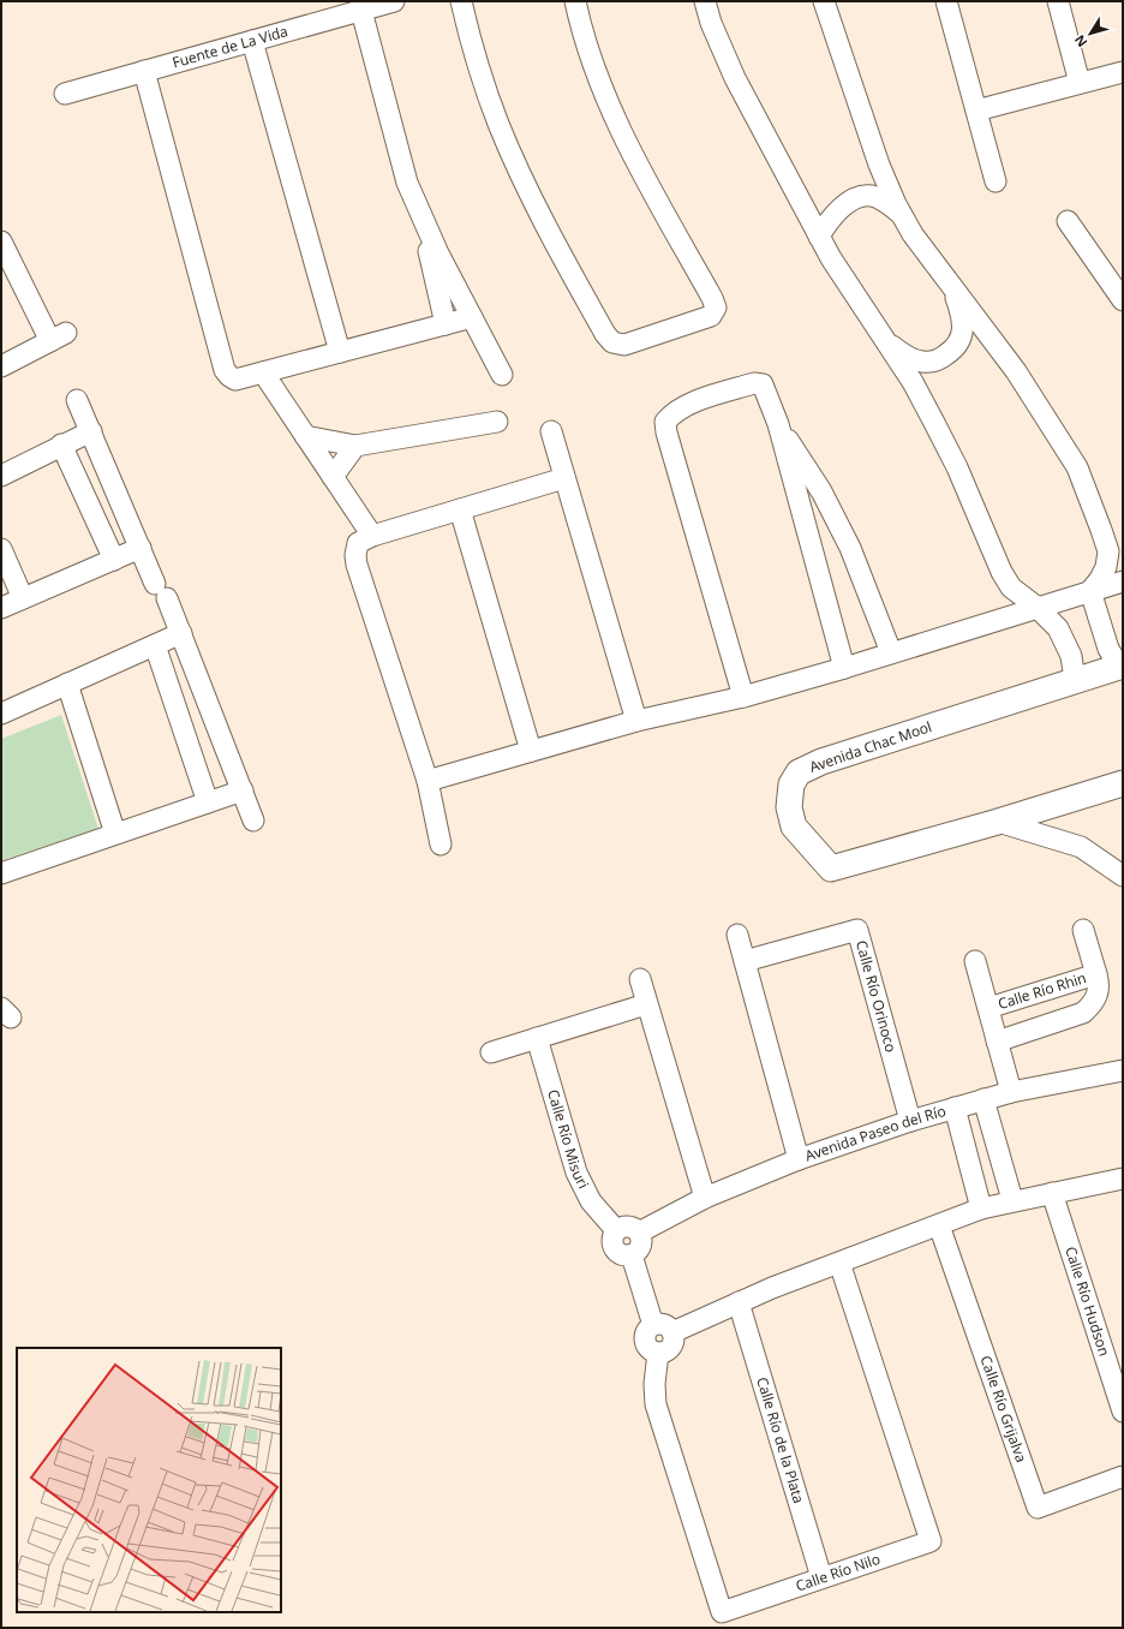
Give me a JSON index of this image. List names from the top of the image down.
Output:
{
  "streets": {
    "main road": ["Avenida Chac Mool"],
    "street": [
      "Fuente de La Vida",
      "Calle Río Rhin",
      "Calle Río Orinoco",
      "Avenida Paseo del Río",
      "Calle Río Misuri",
      "Calle Río Hudson",
      "Calle Río Grijalva",
      "Calle Río de la Plata",
      "Calle Río Nilo"
    ]
  },
  "crossings": [
    ["Calle Río Rhin", "Avenida Paseo del Río"],
    ["Calle Río Orinoco", "Avenida Paseo del Río"],
    ["Avenida Paseo del Río", "Calle Río Misuri"],
    ["Calle Río de la Plata", "Calle Río Nilo"]
  ],
  "north": "bottom left"
}
